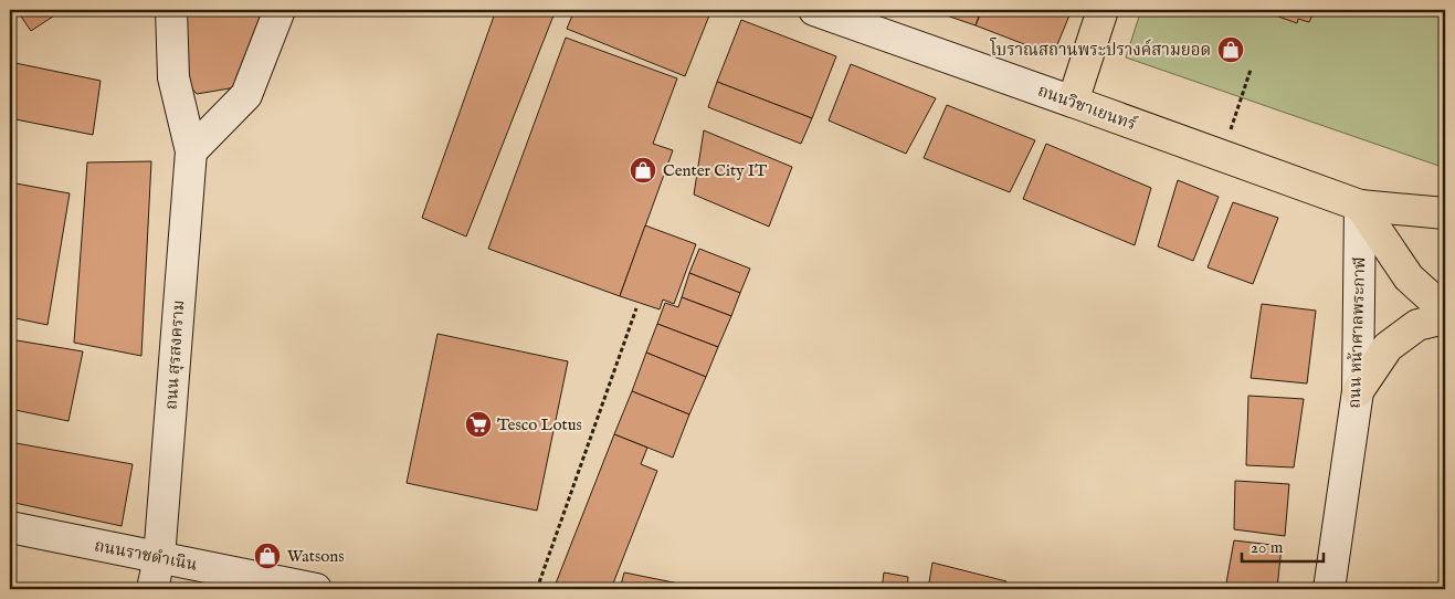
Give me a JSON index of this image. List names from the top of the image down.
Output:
{
  "streets": {
    "main road": ["ถนนวิชาเยนทร์"],
    "street": ["ถนน หน้าศาลพระกาฬ", "ถนน สุรสงคราม", "ถนนราชดำเนิน"]
  },
  "crossings": [
    ["ถนนวิชาเยนทร์", "ถนน หน้าศาลพระกาฬ"],
    ["ถนน สุรสงคราม", "ถนนราชดำเนิน"]
  ],
  "places": {
    "shop": ["โบราณสถานพระปรางค์สามยอด", "Center City IT", "Watsons"],
    "supermarket": ["Tesco Lotus"]
  },
  "scale_bar": "20 m"
}
